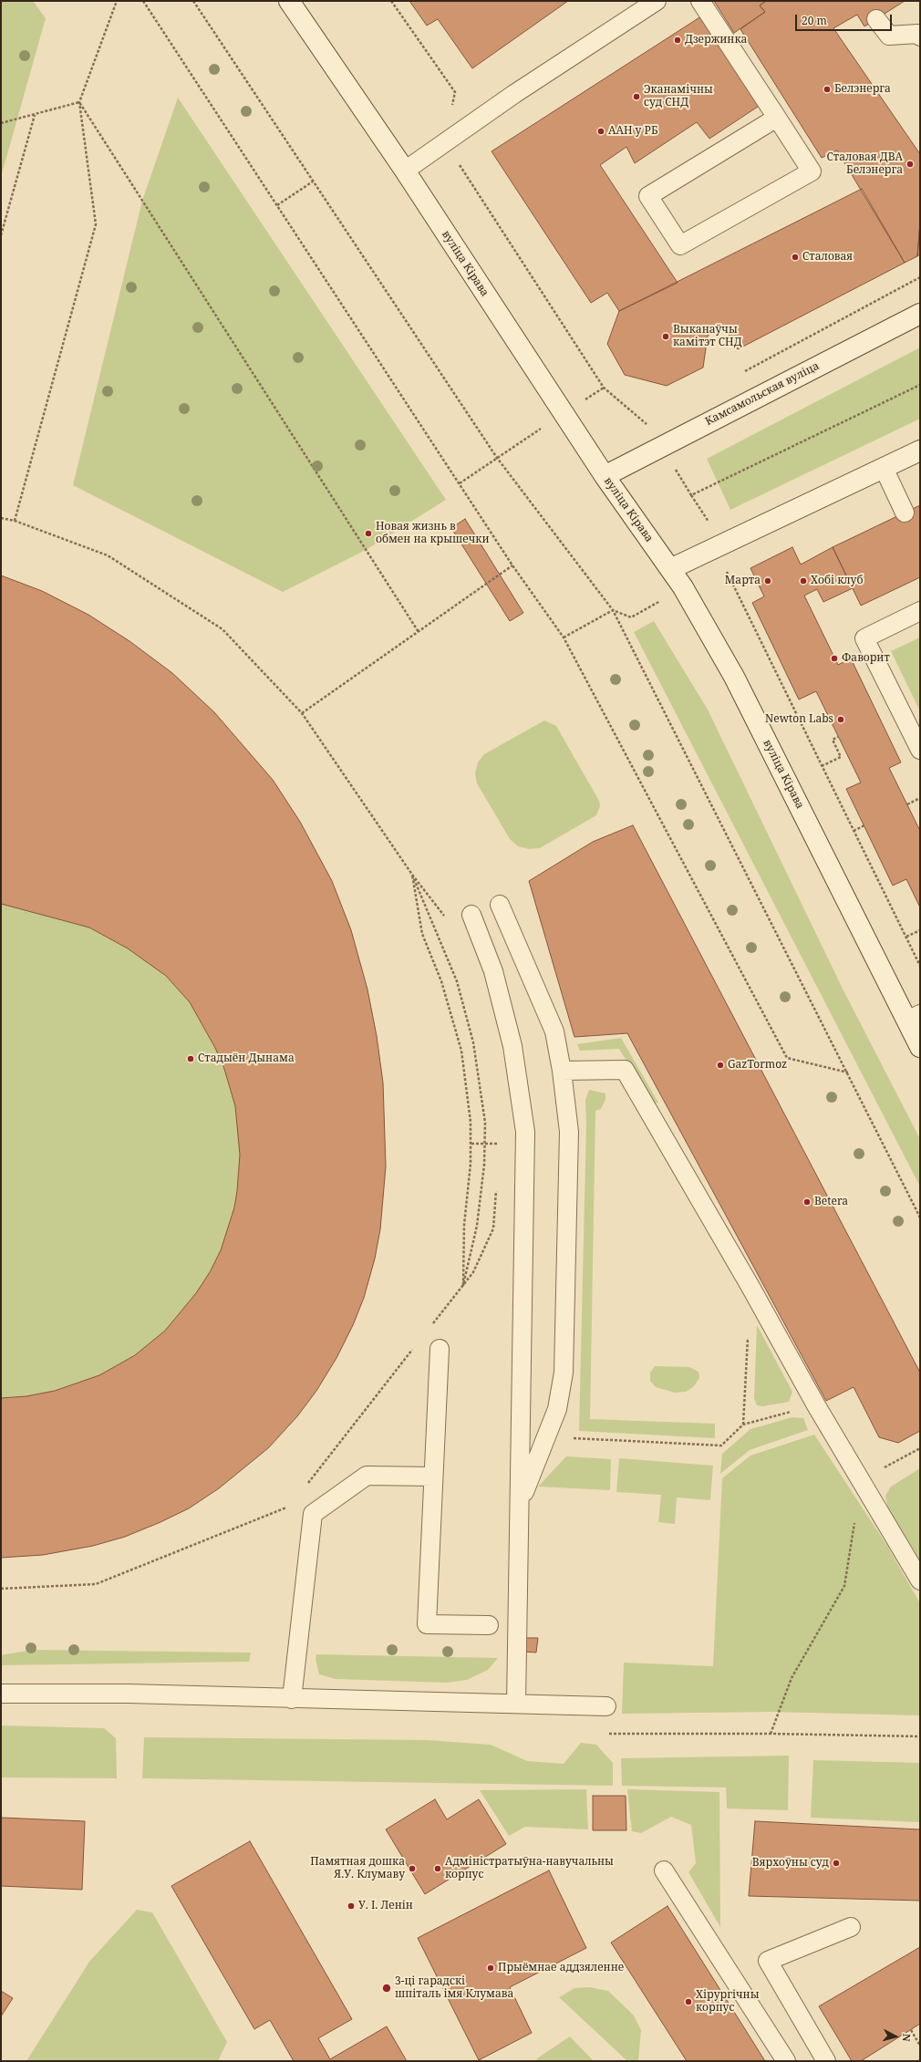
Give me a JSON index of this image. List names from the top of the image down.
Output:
{
  "streets": {
    "main road": ["вуліца Кірава", "Камсамольская вуліца"]
  },
  "crossings": [
    ["вуліца Кірава", "Камсамольская вуліца"]
  ],
  "places": [
    "Дзержинка",
    "Белэнерга",
    "Эканамічны суд СНД",
    "ААН у РБ",
    "Сталовая ДВА Белэнерга",
    "Сталовая",
    "Выканаўчы камітэт СНД",
    "Новая жизнь в обмен на крышечки",
    "Марта",
    "Хобі клуб",
    "Фаворит",
    "Newton Labs",
    "Стадыён Дынама",
    "GazTormoz",
    "Betera",
    "Вярхоўны суд",
    "Памятная дошка Я.У. Клумаву",
    "Адміністратыўна-навучальны корпус",
    "У. І. Ленін",
    "Прыёмнае аддзяленне",
    "3-ці гарадскі шпіталь імя Клумава",
    "Хірургічны корпус"
  ],
  "scale_bar": "20 m",
  "north": "right"
}
